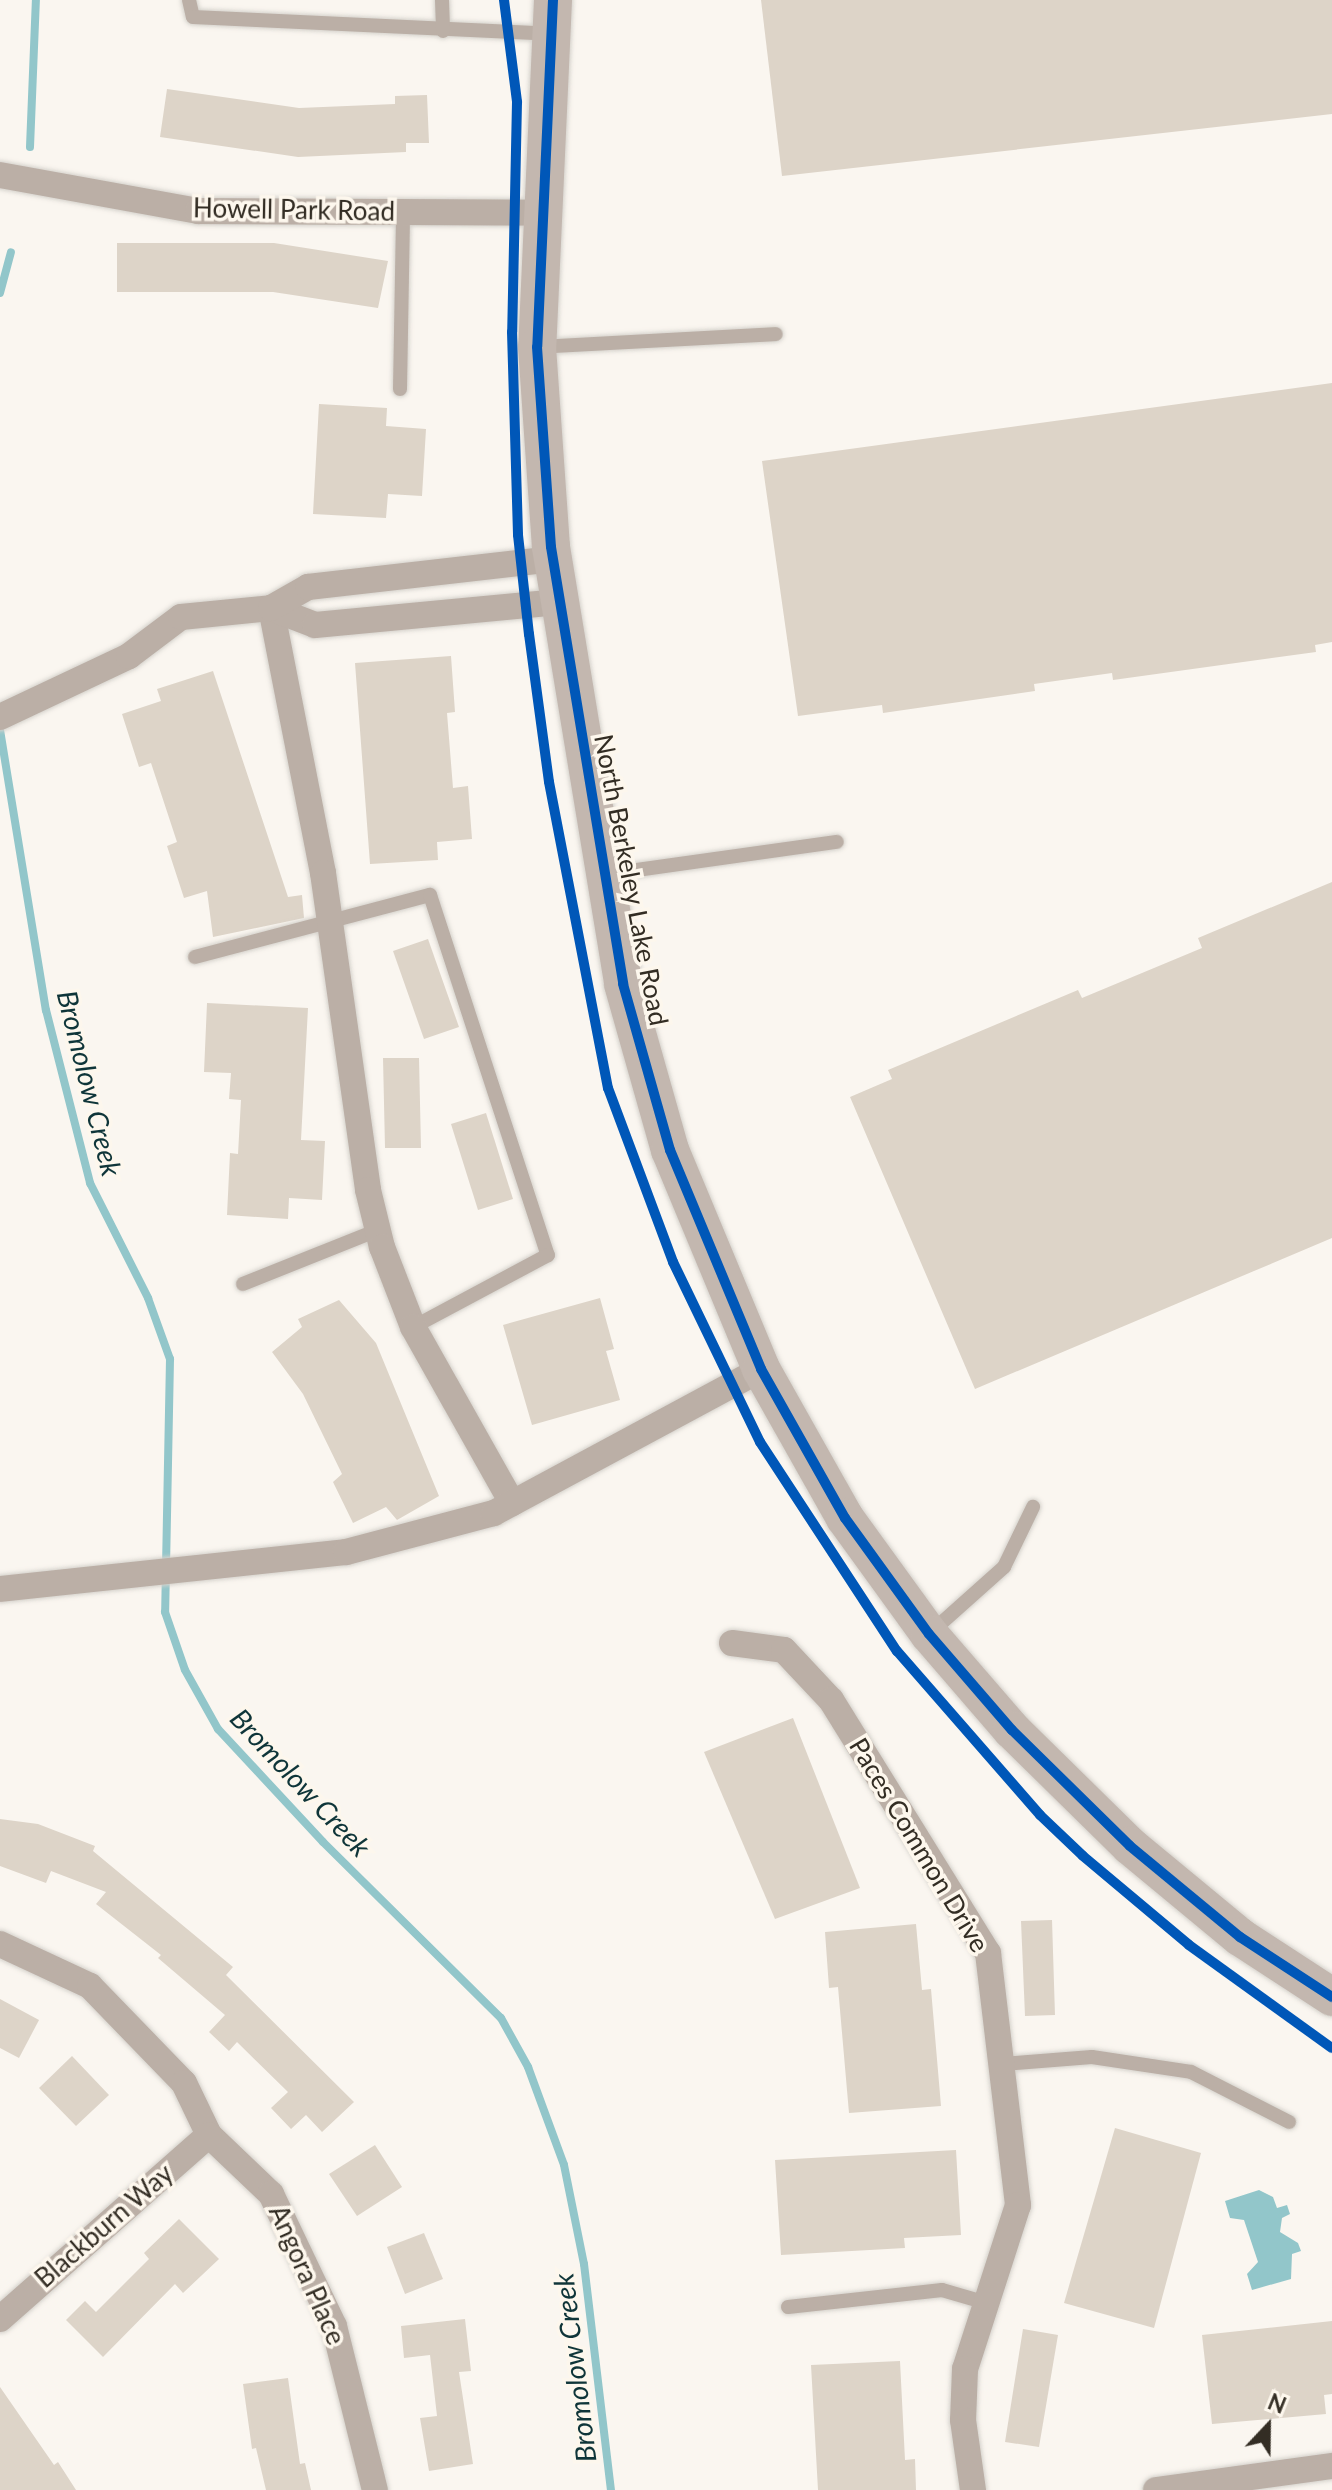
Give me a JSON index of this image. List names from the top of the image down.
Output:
{
  "streets": {
    "street": [
      "Howell Park Road",
      "North Berkeley Lake Road",
      "Paces Common Drive",
      "Blackburn Way",
      "Angora Place"
    ]
  },
  "crossings": [
    ["Howell Park Road", "North Berkeley Lake Road"],
    ["Blackburn Way", "Angora Place"]
  ],
  "water": ["Bromolow Creek"],
  "north": "top"
}
